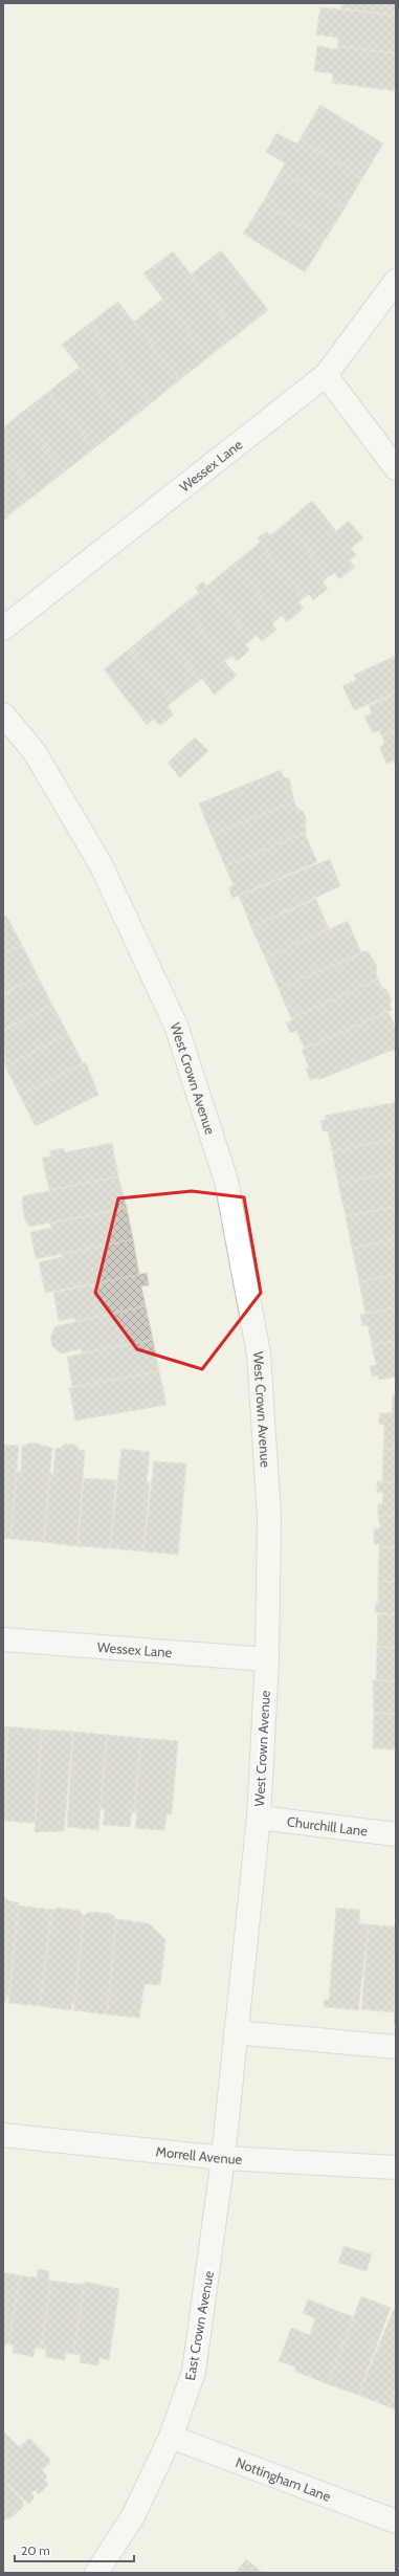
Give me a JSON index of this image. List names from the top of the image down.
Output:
{
  "streets": {
    "street": [
      "Wessex Lane",
      "West Crown Avenue",
      "Churchill Lane",
      "Morrell Avenue",
      "East Crown Avenue",
      "Nottingham Lane"
    ]
  },
  "crossings": [
    ["Wessex Lane", "West Crown Avenue"],
    ["West Crown Avenue", "Churchill Lane"],
    ["West Crown Avenue", "Morrell Avenue"],
    ["West Crown Avenue", "East Crown Avenue"],
    ["Morrell Avenue", "East Crown Avenue"],
    ["East Crown Avenue", "Nottingham Lane"]
  ],
  "scale_bar": "20 m"
}
